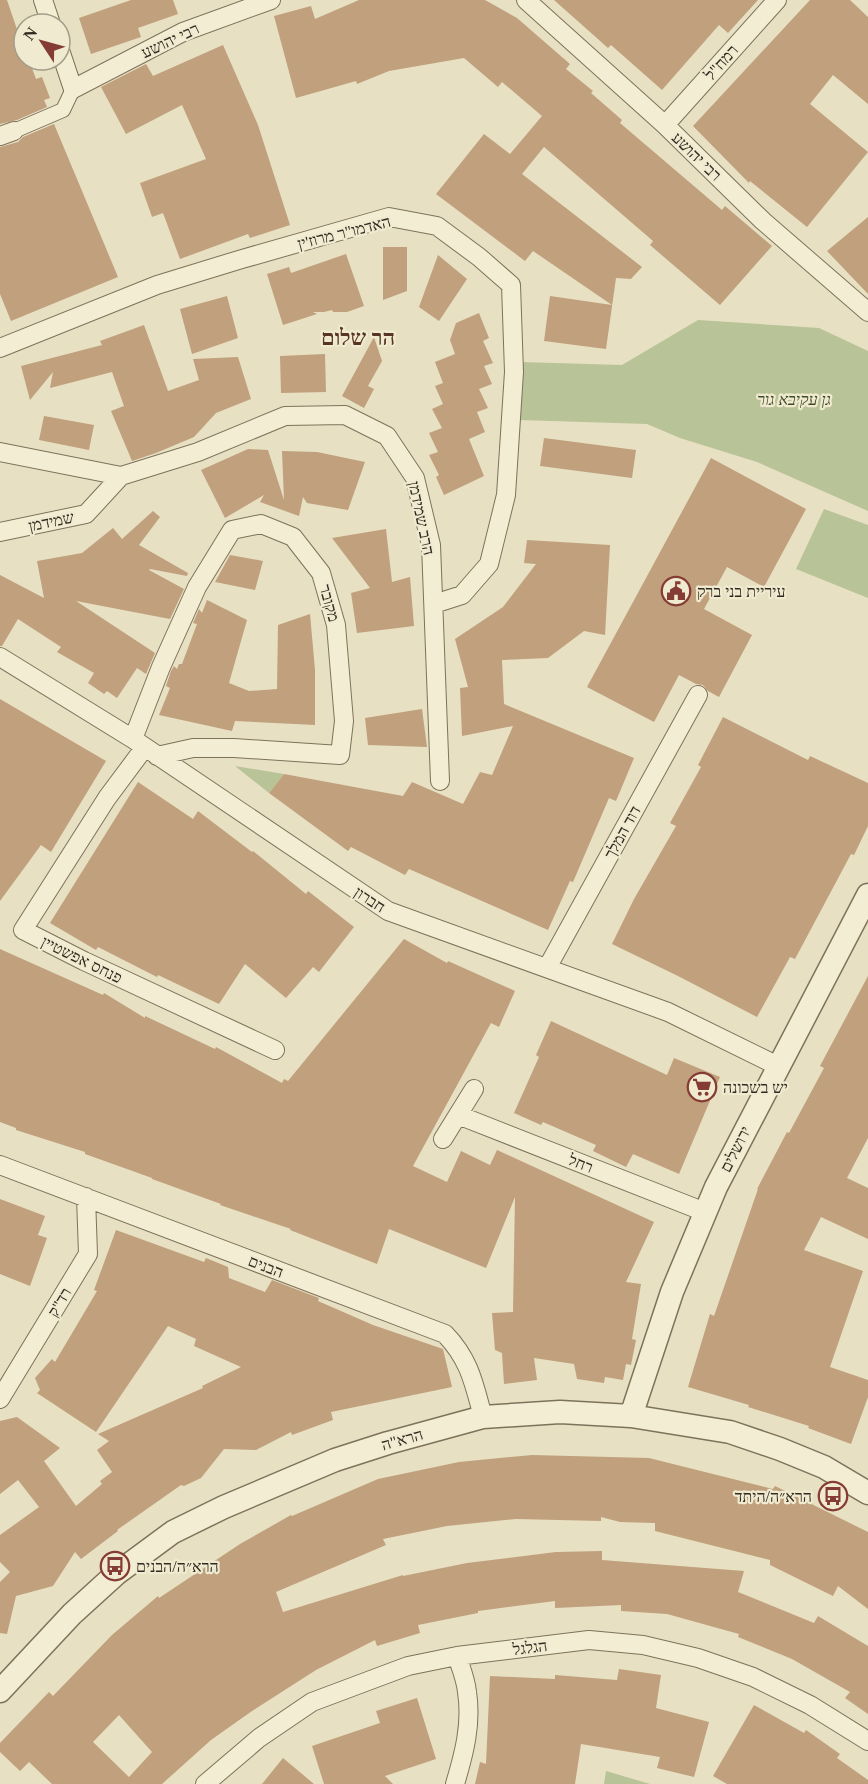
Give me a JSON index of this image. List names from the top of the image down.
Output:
{
  "streets": {
    "street": [
      "רבי יהושע",
      "רמח\"ל",
      "האדמו\"ר מרוז'ין",
      "הרב שמידמן",
      "שמידמן",
      "מקובר",
      "דוד המלך",
      "חברון",
      "פנחס אפשטיין",
      "ירושלים",
      "רחל",
      "הבנים",
      "רד\"ק",
      "הרא\"ה",
      "הגלגל"
    ]
  },
  "crossings": [
    ["רבי יהושע", "רמח\"ל"],
    ["האדמו\"ר מרוז'ין", "הרב שמידמן"],
    ["הרב שמידמן", "שמידמן"],
    ["מקובר", "חברון"],
    ["מקובר", "פנחס אפשטיין"],
    ["דוד המלך", "חברון"],
    ["חברון", "פנחס אפשטיין"],
    ["חברון", "ירושלים"],
    ["ירושלים", "רחל"],
    ["ירושלים", "הרא\"ה"],
    ["הבנים", "רד\"ק"],
    ["הבנים", "הרא\"ה"]
  ],
  "districts": ["הר שלום"],
  "parks": ["גן עקיבא גור"],
  "places": {
    "public building": ["עיריית בני ברק"],
    "supermarket": ["יש בשכונה"],
    "bus stop": ["הרא״ה/היתד", "הרא״ה/הבנים"]
  },
  "north": "top left"
}
